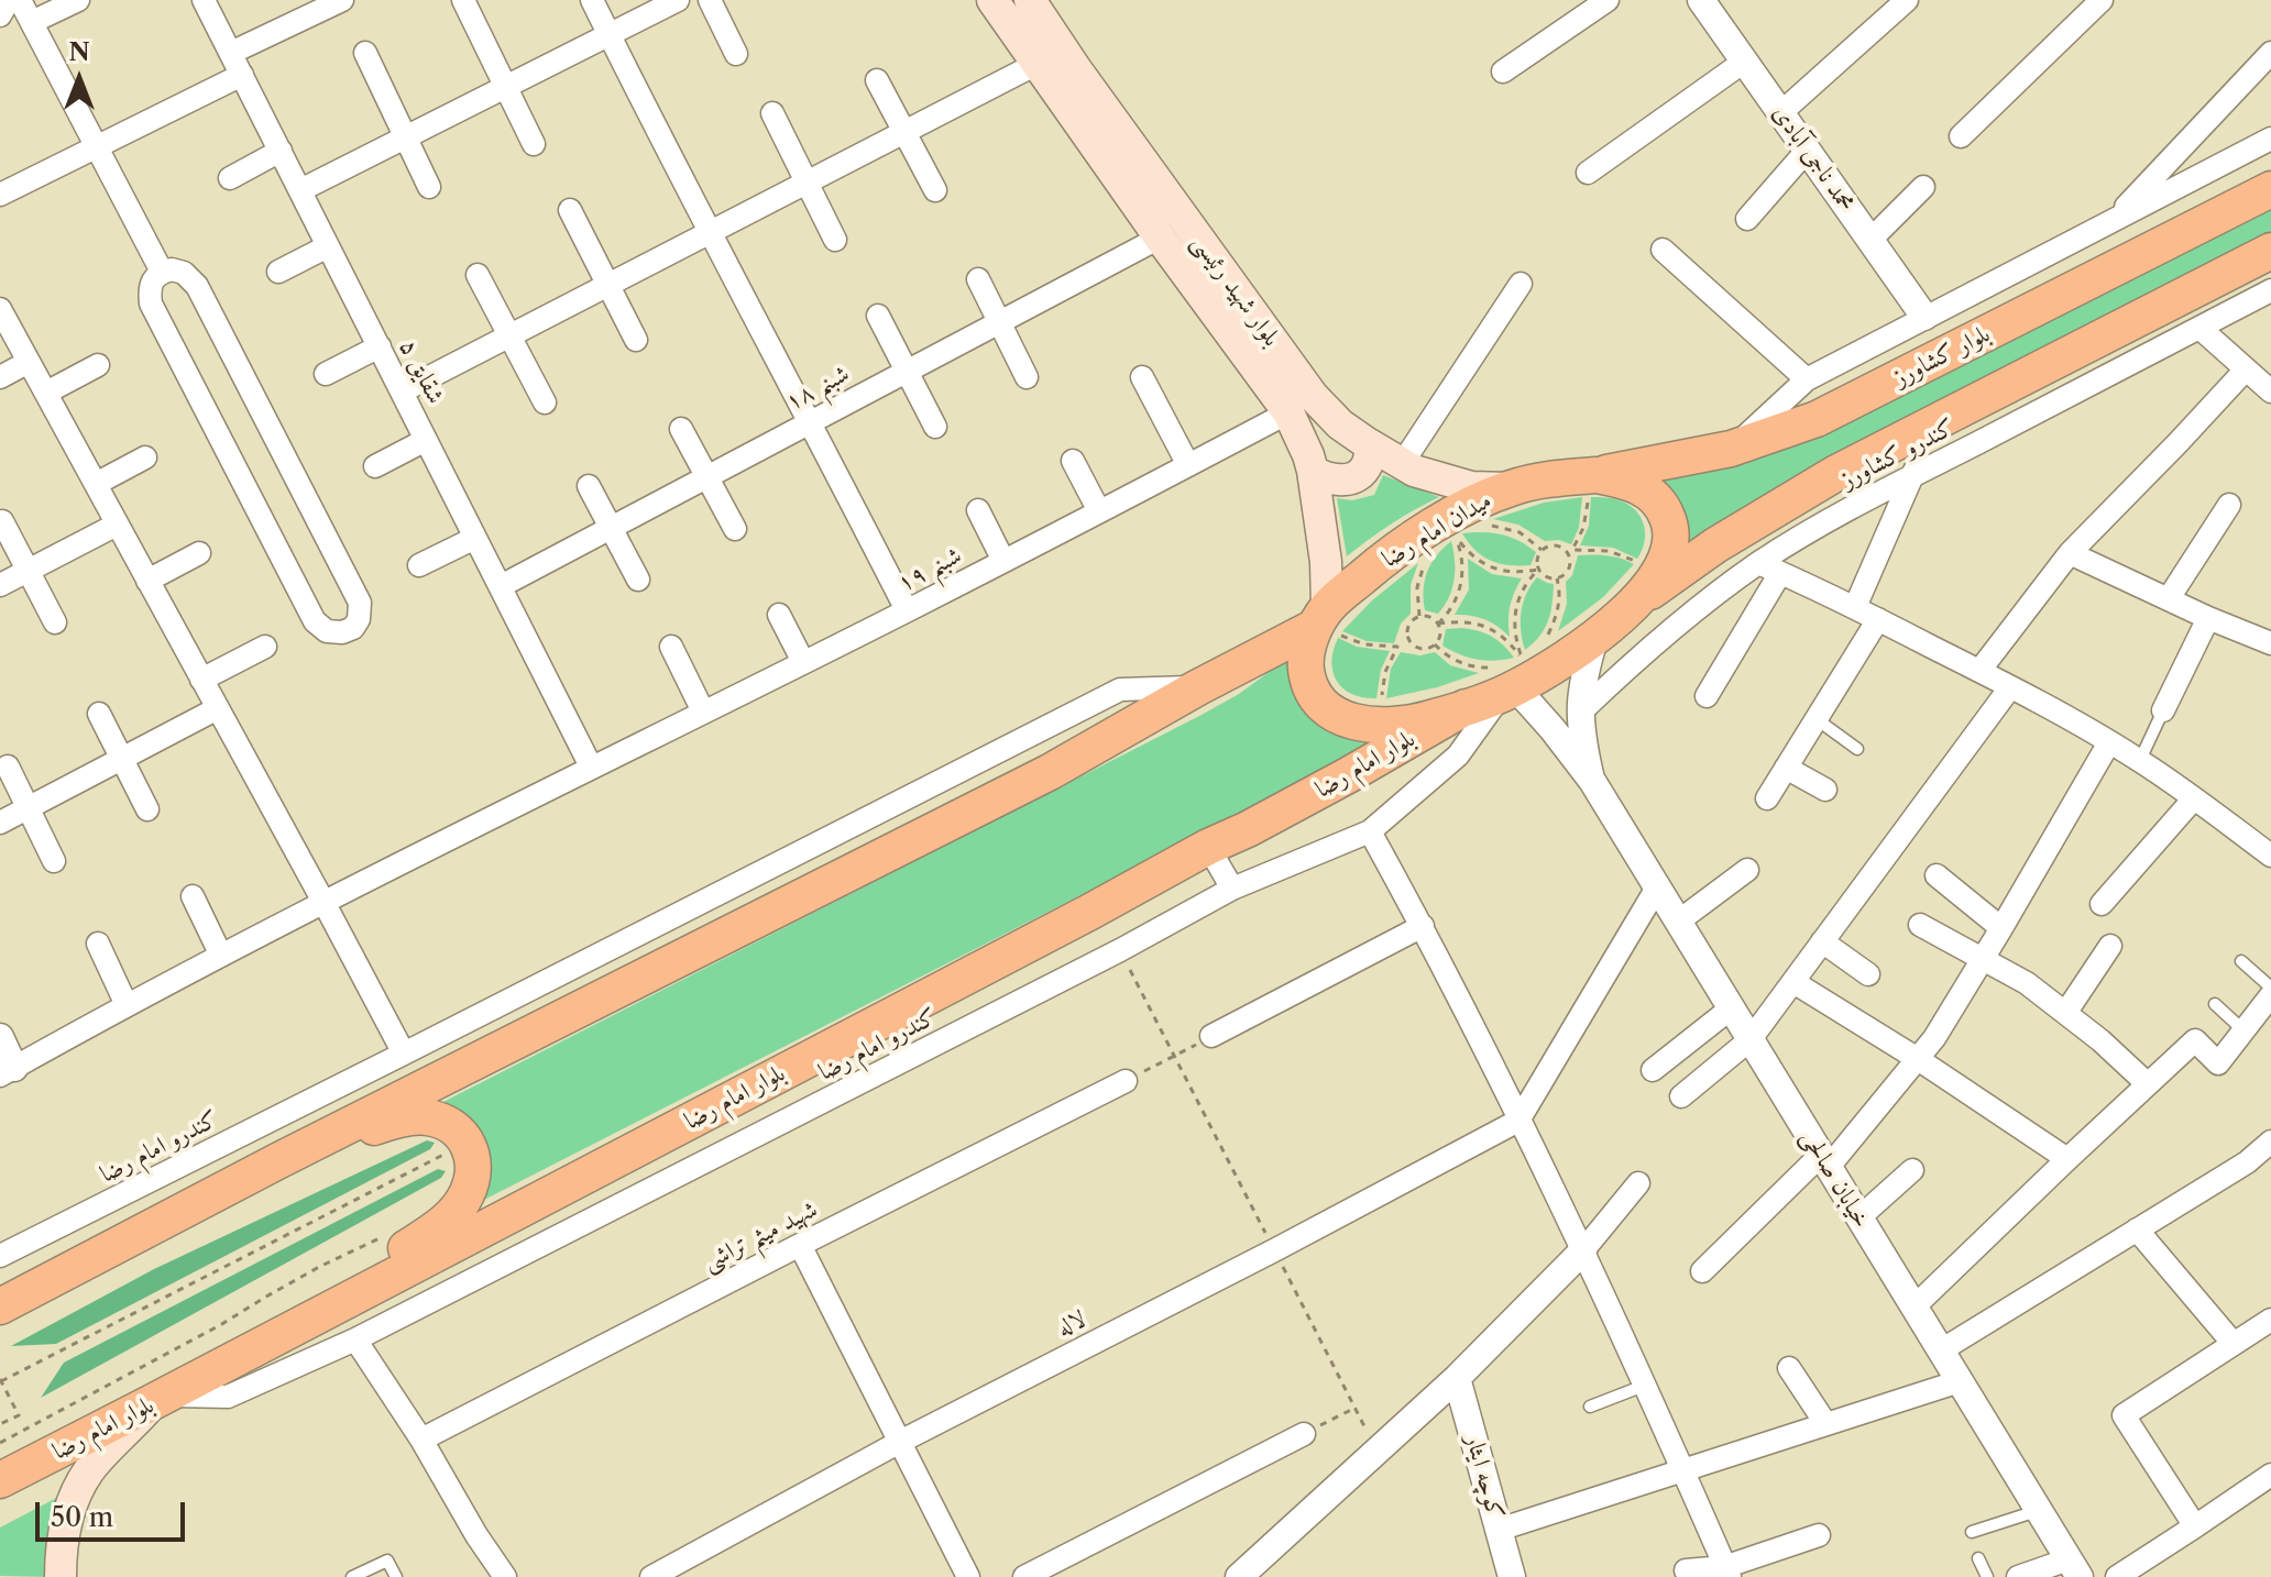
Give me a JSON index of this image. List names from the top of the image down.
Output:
{
  "streets": {
    "main road": [
      "بلوار شهید رئیسی",
      "بلوار کشاورز",
      "میدان امام رضا",
      "بلوار امام رضا"
    ],
    "street": [
      "محمد ناجی آبادی",
      "شقایق ۵",
      "شبنم ۱۸",
      "کندرو کشاورز",
      "شبنم ۱۹",
      "کندرو امام رضا",
      "خیابان صالحی",
      "شهید میثم تراشی",
      "لاله",
      "کوچه ایثار"
    ]
  },
  "crossings": [
    ["بلوار شهید رئیسی", "شبنم ۱۸"],
    ["بلوار شهید رئیسی", "میدان امام رضا"],
    ["بلوار شهید رئیسی", "شبنم ۱۹"],
    ["بلوار کشاورز", "میدان امام رضا"],
    ["شقایق ۵", "شبنم ۱۸"],
    ["شقایق ۵", "شبنم ۱۹"],
    ["میدان امام رضا", "بلوار امام رضا"],
    ["میدان امام رضا", "کندرو امام رضا"],
    ["بلوار امام رضا", "کندرو امام رضا"]
  ],
  "scale_bar": "50 m",
  "north": "top"
}
